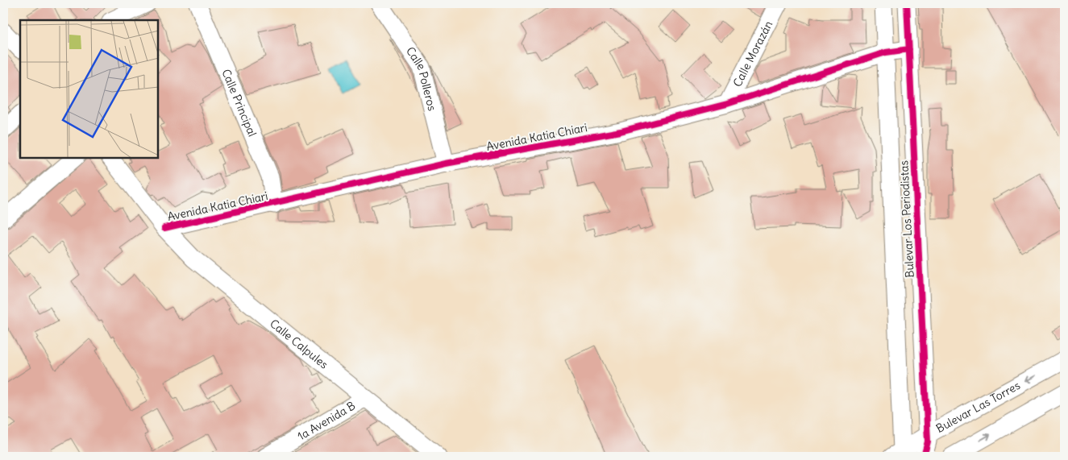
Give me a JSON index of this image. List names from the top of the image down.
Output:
{
  "streets": {
    "street": [
      "Calle Morazán",
      "Calle Polleros",
      "Calle Principal",
      "Avenida Katia Chiari",
      "Bulevar Los Periodistas",
      "Calle Calpules",
      "Bulevar Las Torres",
      "1a Avenida B"
    ]
  },
  "crossings": [
    ["Calle Morazán", "Avenida Katia Chiari"],
    ["Calle Polleros", "Avenida Katia Chiari"],
    ["Calle Principal", "Avenida Katia Chiari"],
    ["Avenida Katia Chiari", "Bulevar Los Periodistas"],
    ["Avenida Katia Chiari", "Calle Calpules"],
    ["Bulevar Los Periodistas", "Bulevar Las Torres"],
    ["Calle Calpules", "1a Avenida B"]
  ]
}
